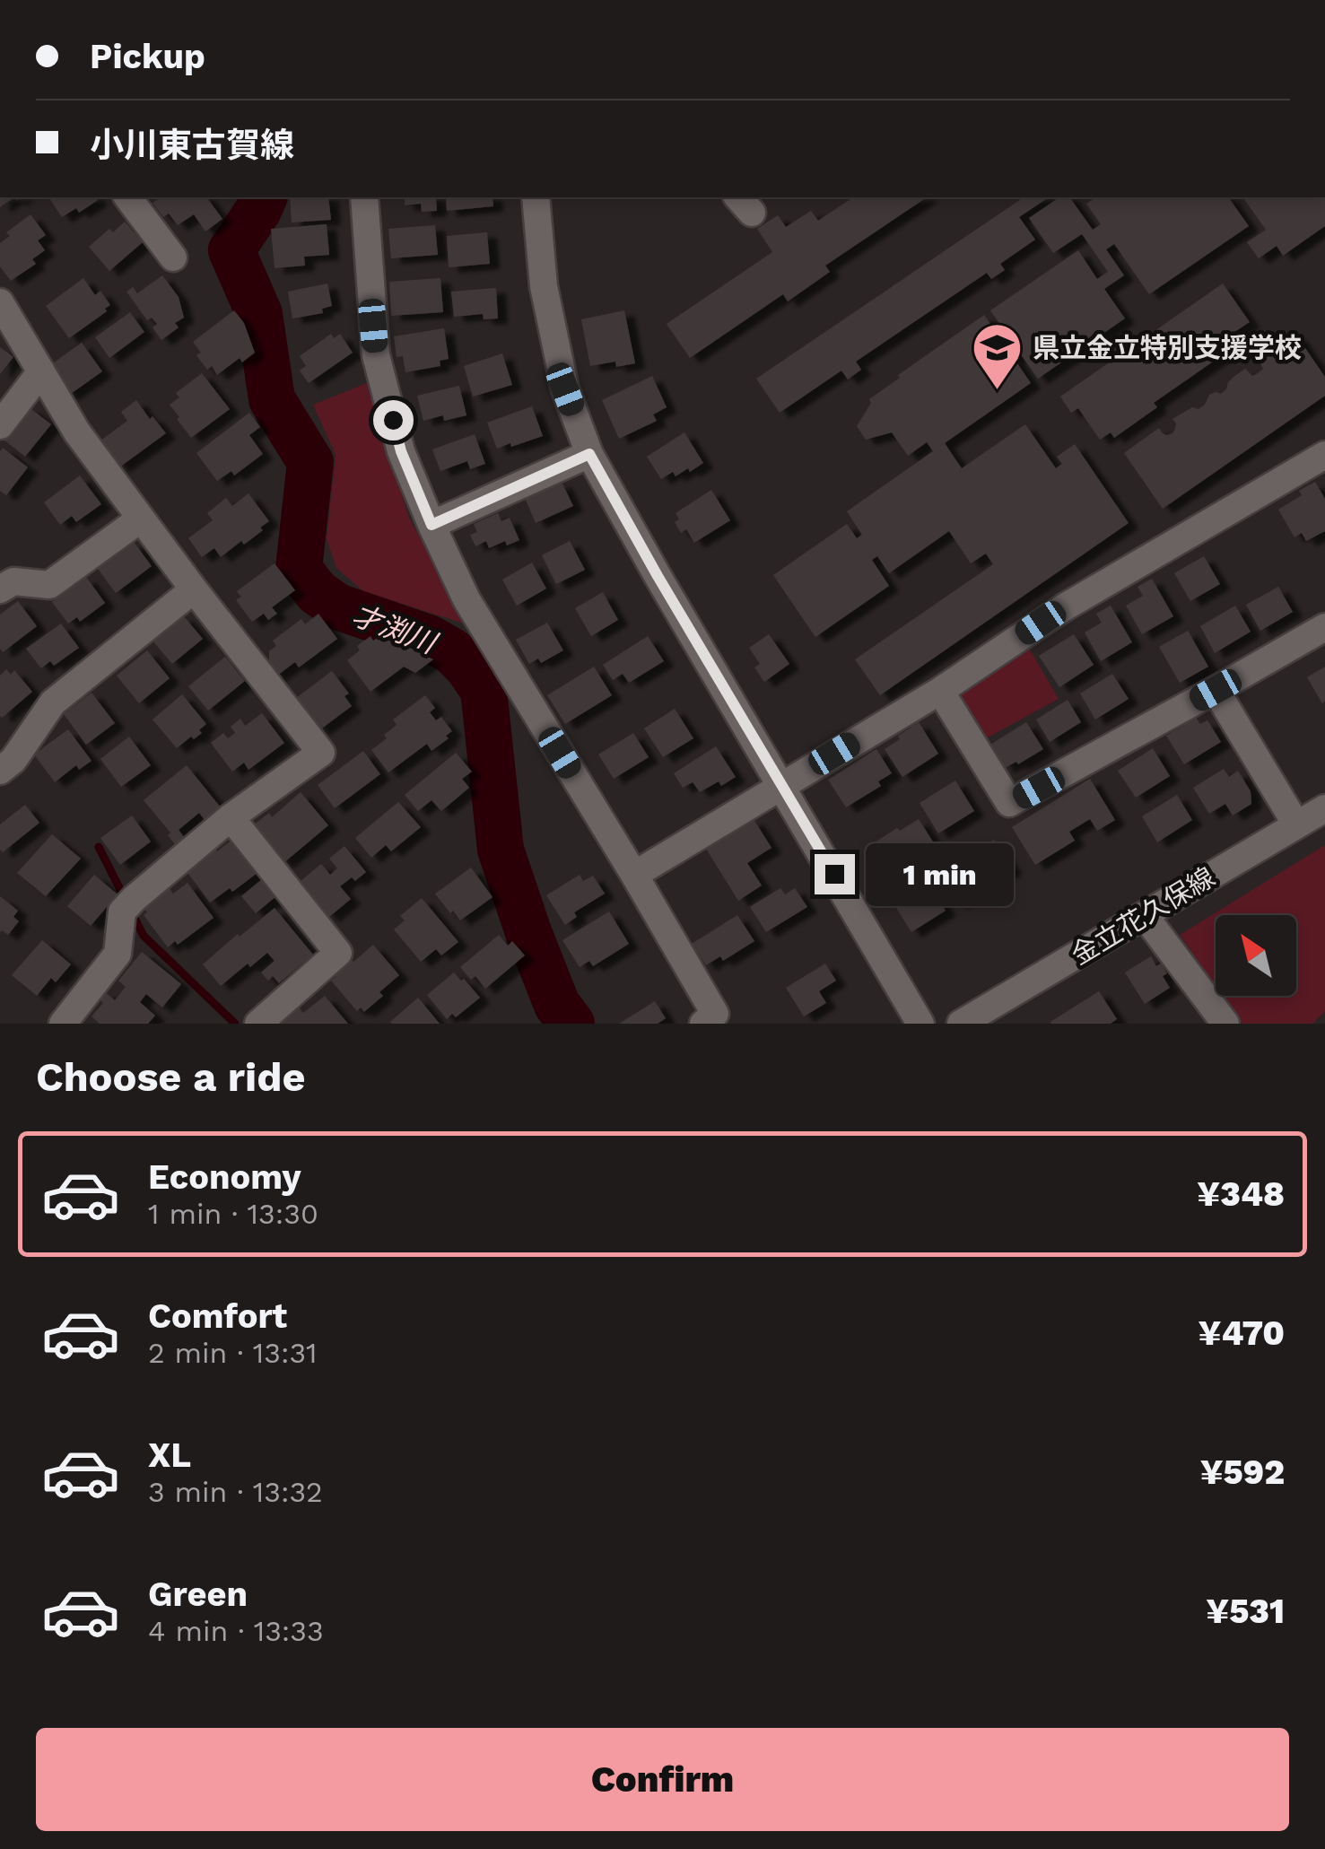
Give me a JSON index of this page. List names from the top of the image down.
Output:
{
  "streets": {
    "street": ["金立花久保線"]
  },
  "water": ["才渕川"],
  "places": {
    "school or university": ["県立金立特別支援学校"]
  },
  "north": "top left",
  "page": {
    "banner": ["Pickup", "小川東古賀線"],
    "bubble": "1 min",
    "heading": "Choose a ride",
    "list": [
      {
        "name": "Economy",
        "note": "1 min · 13:30",
        "value": "¥348"
      },
      {
        "name": "Comfort",
        "note": "2 min · 13:31",
        "value": "¥470"
      },
      {
        "name": "XL",
        "note": "3 min · 13:32",
        "value": "¥592"
      },
      {
        "name": "Green",
        "note": "4 min · 13:33",
        "value": "¥531"
      }
    ],
    "buttons": "Confirm"
  }
}
